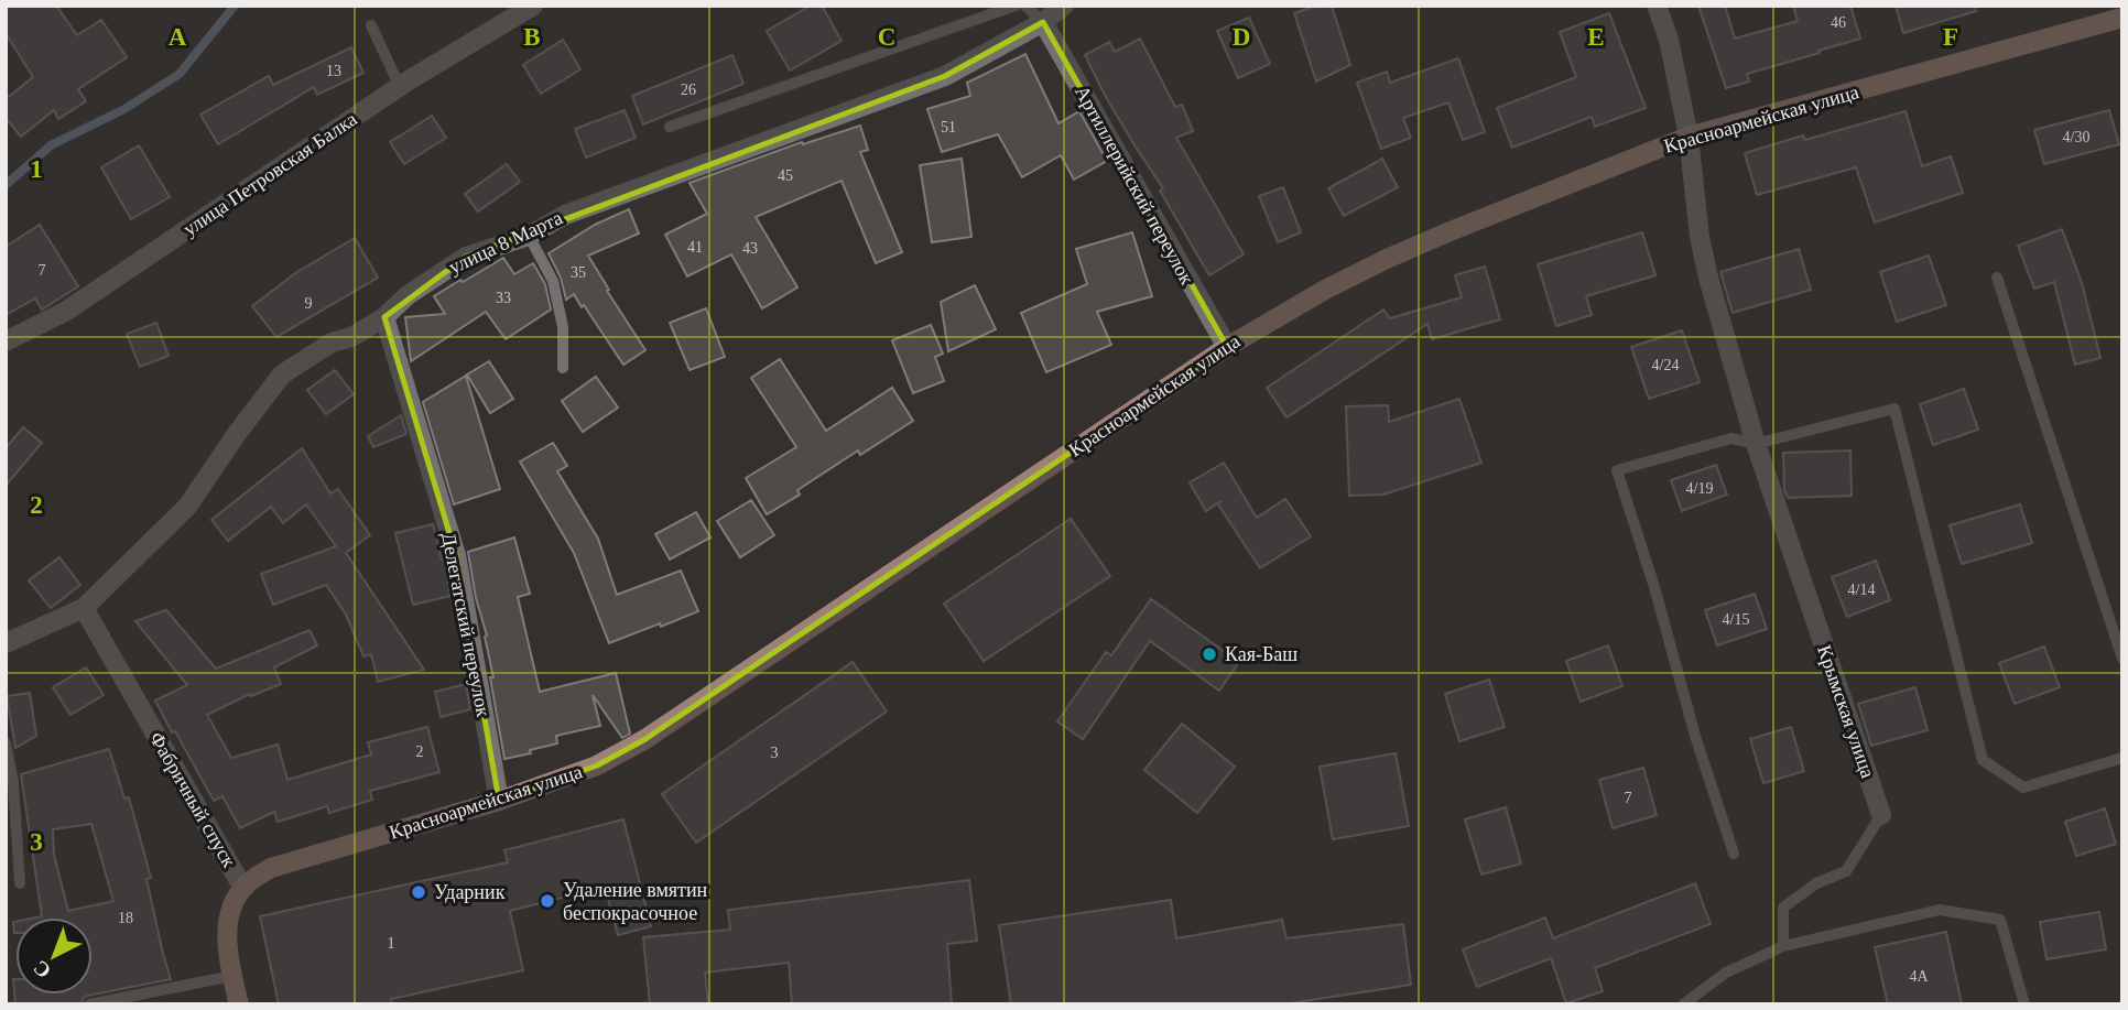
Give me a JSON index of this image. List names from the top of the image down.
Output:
{
  "streets": {
    "main road": ["Красноармейская улица", "Фабричный спуск"],
    "street": [
      "улица Петровская Балка",
      "Артиллерийский переулок",
      "улица 8 Марта",
      "Делегатский переулок",
      "Крымская улица"
    ]
  },
  "crossings": [
    ["Красноармейская улица", "Артиллерийский переулок"],
    ["Красноармейская улица", "Делегатский переулок"],
    ["Красноармейская улица", "Крымская улица"],
    ["Красноармейская улица", "Фабричный спуск"],
    ["Артиллерийский переулок", "улица 8 Марта"],
    ["улица 8 Марта", "Делегатский переулок"],
    ["улица 8 Марта", "Фабричный спуск"]
  ],
  "places": ["Кая-Баш", "Ударник", "Удаление вмятин беспокрасочное"],
  "house_numbers": [
    "46",
    "13",
    "26",
    "51",
    "4/30",
    "45",
    "41",
    "43",
    "7",
    "35",
    "33",
    "9",
    "4/24",
    "4/19",
    "4/14",
    "4/15",
    "2",
    "3",
    "7",
    "18",
    "1",
    "4А"
  ],
  "north": "bottom left",
  "grid": {
    "columns": [
      "A",
      "B",
      "C",
      "D",
      "E",
      "F"
    ],
    "rows": ["1", "2", "3"]
  }
}
